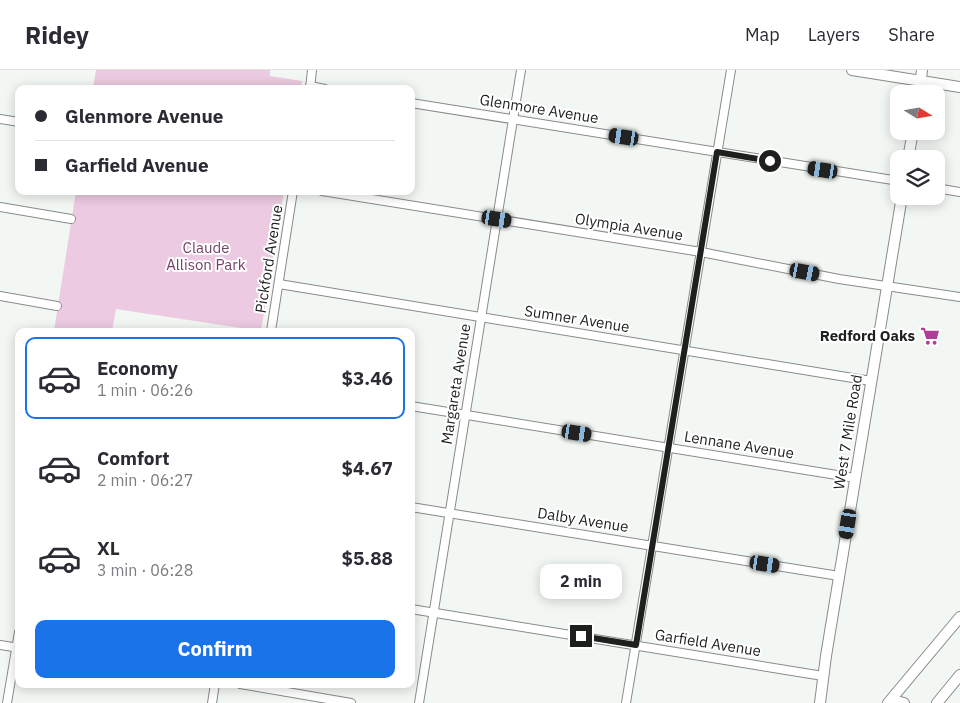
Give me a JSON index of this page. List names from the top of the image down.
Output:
{
  "streets": {
    "main road": ["West 7 Mile Road"],
    "street": [
      "Glenmore Avenue",
      "Olympia Avenue",
      "Pickford Avenue",
      "Sumner Avenue",
      "Margareta Avenue",
      "Lennane Avenue",
      "Dalby Avenue",
      "Garfield Avenue"
    ]
  },
  "crossings": [
    ["Glenmore Avenue", "Margareta Avenue"],
    ["Olympia Avenue", "Margareta Avenue"],
    ["Olympia Avenue", "West 7 Mile Road"],
    ["Pickford Avenue", "Sumner Avenue"],
    ["Sumner Avenue", "Margareta Avenue"],
    ["Sumner Avenue", "West 7 Mile Road"],
    ["Margareta Avenue", "Lennane Avenue"],
    ["Margareta Avenue", "Dalby Avenue"],
    ["Margareta Avenue", "Garfield Avenue"],
    ["West 7 Mile Road", "Lennane Avenue"],
    ["West 7 Mile Road", "Dalby Avenue"],
    ["West 7 Mile Road", "Garfield Avenue"]
  ],
  "parks": ["Claude Allison Park"],
  "places": {
    "supermarket": ["Redford Oaks"]
  },
  "north": "right",
  "page": {
    "header": "Ridey",
    "nav": ["Map", "Layers", "Share"],
    "banner": ["Glenmore Avenue", "Garfield Avenue"],
    "list": [
      {
        "name": "Economy",
        "note": "1 min · 06:26",
        "value": "$3.46"
      },
      {
        "name": "Comfort",
        "note": "2 min · 06:27",
        "value": "$4.67"
      },
      {
        "name": "XL",
        "note": "3 min · 06:28",
        "value": "$5.88"
      }
    ],
    "bubble": "2 min",
    "buttons": "Confirm"
  }
}
